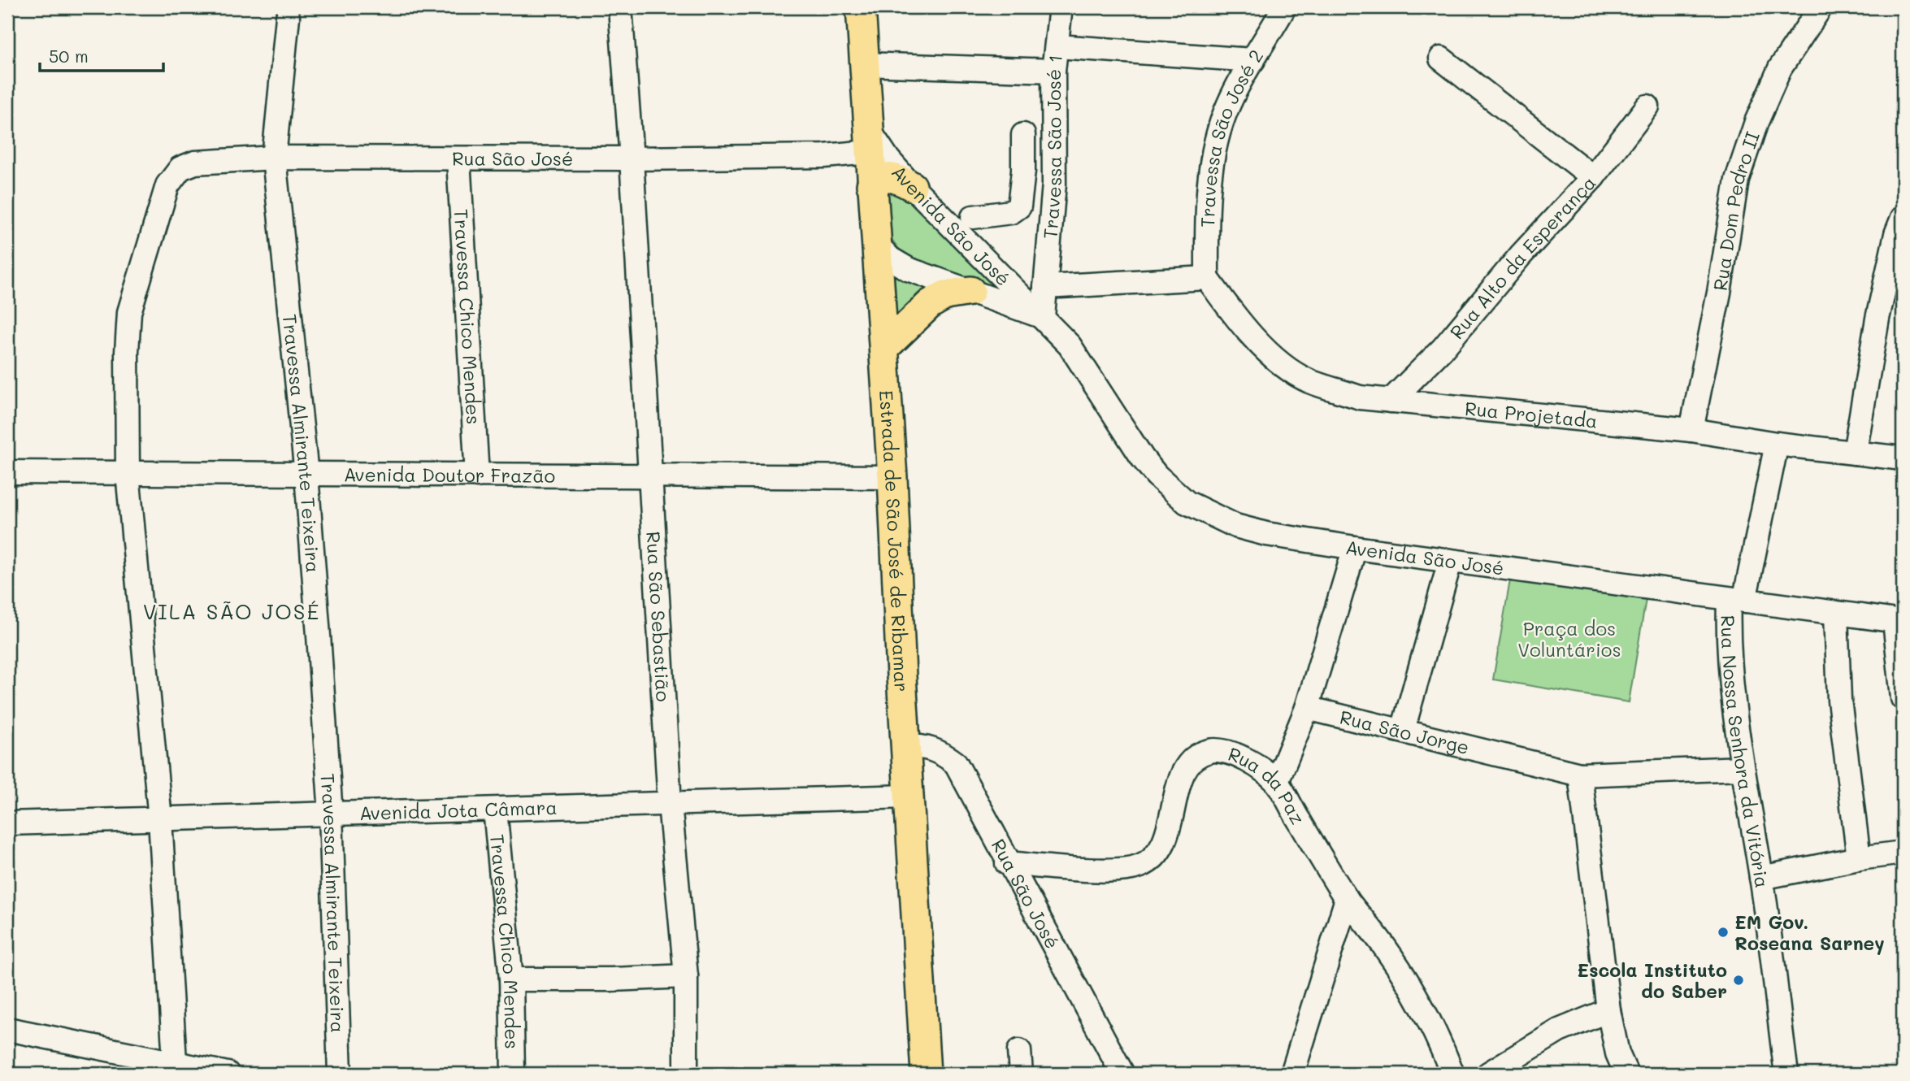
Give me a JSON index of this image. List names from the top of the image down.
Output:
{
  "streets": {
    "main road": ["Estrada de São José de Ribamar"],
    "street": [
      "Travessa São José 2",
      "Travessa São José 1",
      "Rua São José",
      "Rua Dom Pedro II",
      "Avenida São José",
      "Rua Alto da Esperança",
      "Travessa Chico Mendes",
      "Rua Projetada",
      "Travessa Almirante Teixeira",
      "Avenida Doutor Frazão",
      "Rua São Sebastião",
      "Rua São Jorge",
      "Rua Nossa Senhora da Vitória",
      "Rua da Paz",
      "Avenida Jota Câmara"
    ]
  },
  "crossings": [
    ["Travessa São José 2", "Rua Projetada"],
    ["Travessa São José 1", "Avenida São José"],
    ["Rua São José", "Avenida São José"],
    ["Rua São José", "Travessa Chico Mendes"],
    ["Rua São José", "Travessa Almirante Teixeira"],
    ["Rua São José", "Avenida Doutor Frazão"],
    ["Rua São José", "Estrada de São José de Ribamar"],
    ["Rua São José", "Rua São Sebastião"],
    ["Rua São José", "Rua da Paz"],
    ["Rua Dom Pedro II", "Rua Projetada"],
    ["Avenida São José", "Estrada de São José de Ribamar"],
    ["Avenida São José", "Rua Nossa Senhora da Vitória"],
    ["Rua Alto da Esperança", "Rua Projetada"],
    ["Travessa Chico Mendes", "Avenida Doutor Frazão"],
    ["Travessa Chico Mendes", "Avenida Jota Câmara"],
    ["Rua Projetada", "Rua Nossa Senhora da Vitória"],
    ["Travessa Almirante Teixeira", "Avenida Doutor Frazão"],
    ["Travessa Almirante Teixeira", "Avenida Jota Câmara"],
    ["Avenida Doutor Frazão", "Estrada de São José de Ribamar"],
    ["Avenida Doutor Frazão", "Rua São Sebastião"],
    ["Estrada de São José de Ribamar", "Avenida Jota Câmara"],
    ["Rua São Sebastião", "Avenida Jota Câmara"],
    ["Rua São Jorge", "Rua Nossa Senhora da Vitória"]
  ],
  "districts": ["VILA SÃO JOSÉ"],
  "parks": ["Praça dos Voluntários"],
  "places": ["EM Gov. Roseana Sarney", "Escola Instituto do Saber"],
  "scale_bar": "50 m"
}
